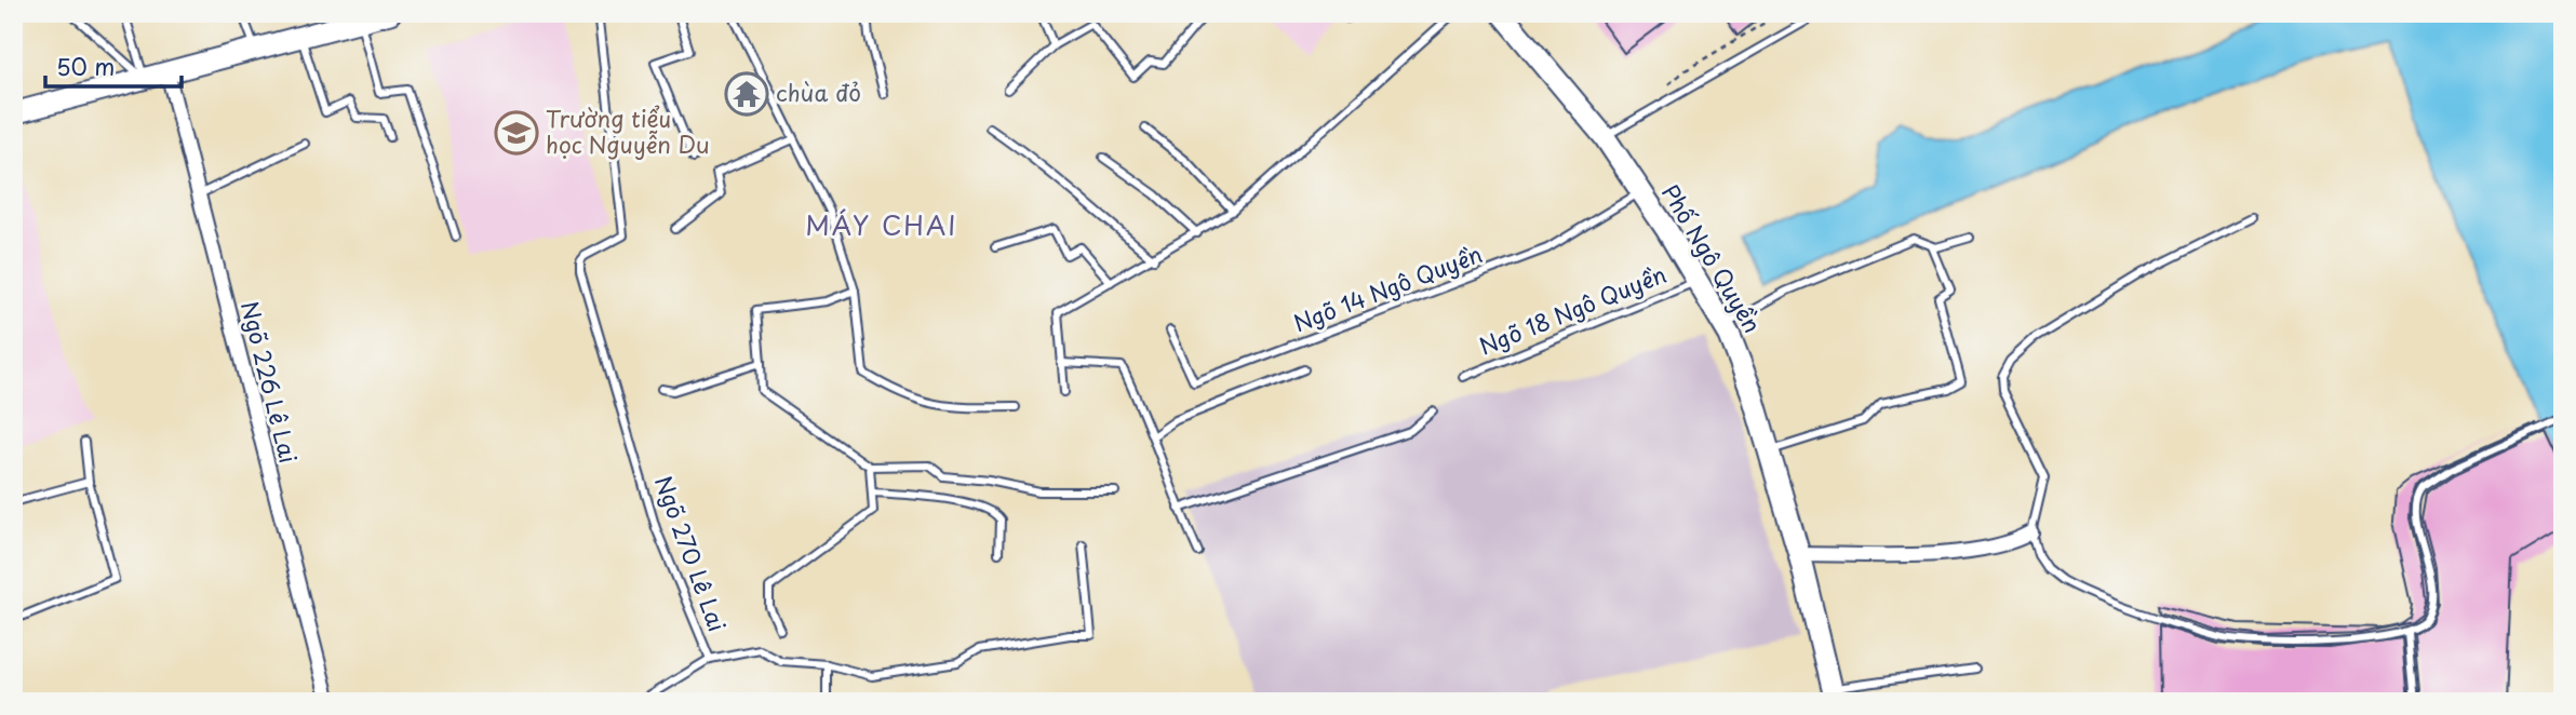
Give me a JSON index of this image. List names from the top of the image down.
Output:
{
  "streets": {
    "street": ["Phố Ngô Quyền", "Ngõ 226 Lê Lai"],
    "lane": ["Ngõ 14 Ngô Quyền", "Ngõ 18 Ngô Quyền", "Ngõ 270 Lê Lai"]
  },
  "crossings": [
    ["Phố Ngô Quyền", "Ngõ 14 Ngô Quyền"],
    ["Phố Ngô Quyền", "Ngõ 18 Ngô Quyền"]
  ],
  "districts": ["MÁY CHAI"],
  "places": {
    "temple": ["chùa đỏ"],
    "school or university": ["Trường tiểu học Nguyễn Du"]
  },
  "scale_bar": "50 m"
}
